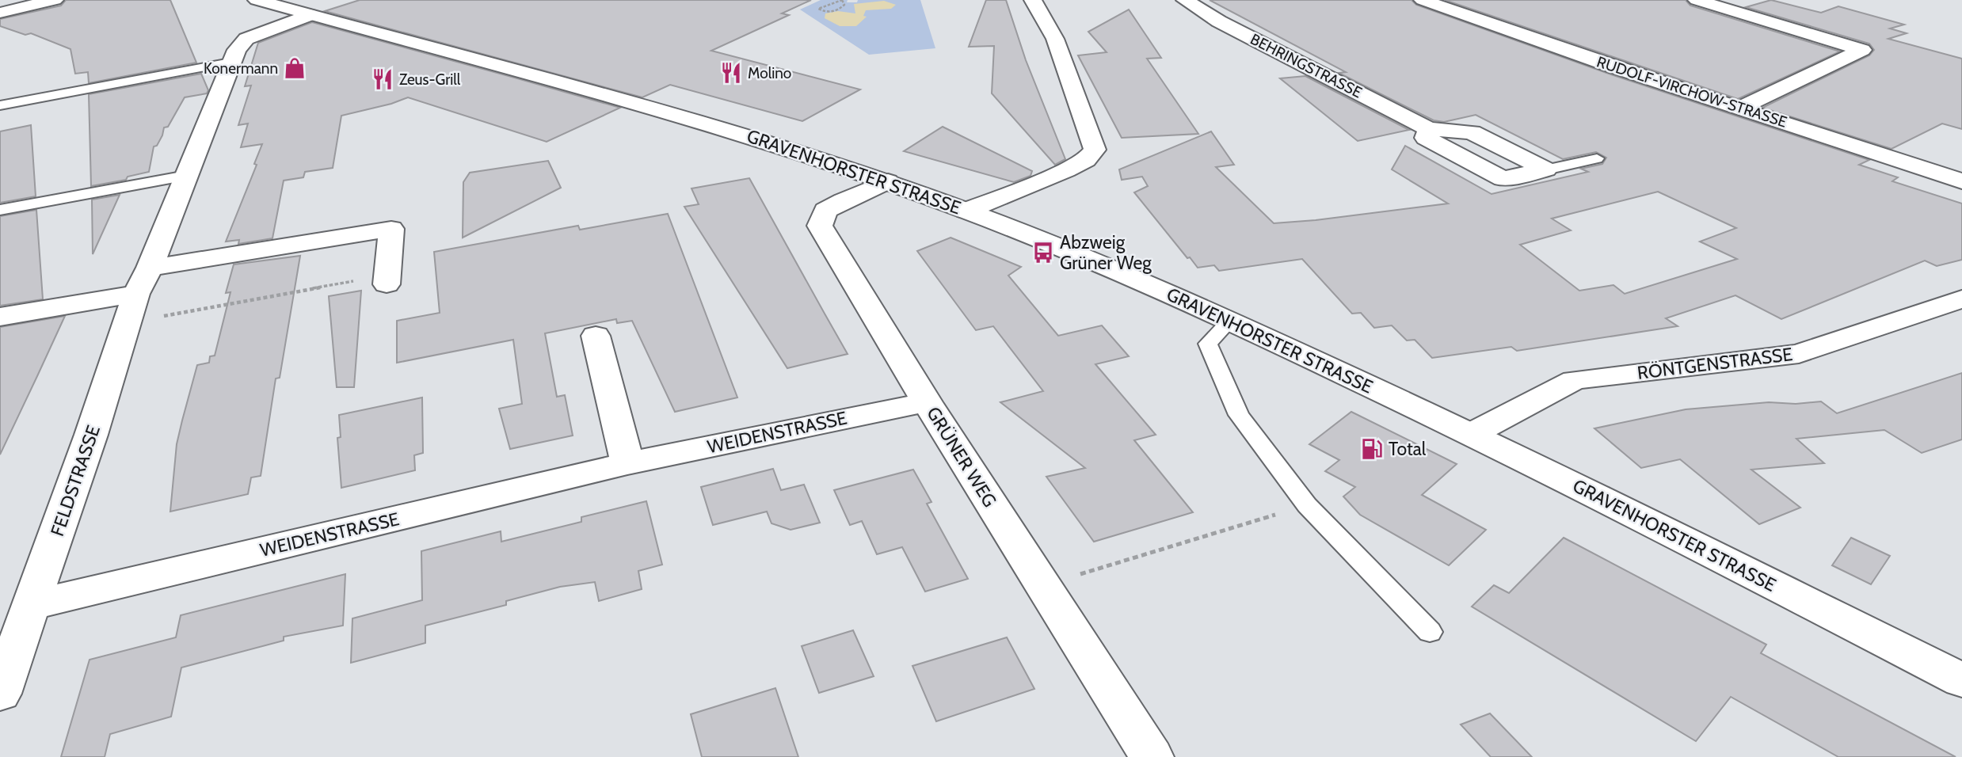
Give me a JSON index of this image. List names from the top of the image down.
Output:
{
  "streets": {
    "street": [
      "BEHRINGSTRASSE",
      "RUDOLF-VIRCHOW-STRASSE",
      "GRAVENHORSTER STRASSE",
      "RÖNTGENSTRASSE",
      "WEIDENSTRASSE",
      "GRÜNER WEG",
      "FELDSTRASSE"
    ]
  },
  "crossings": [
    ["GRAVENHORSTER STRASSE", "RÖNTGENSTRASSE"],
    ["GRAVENHORSTER STRASSE", "GRÜNER WEG"],
    ["GRAVENHORSTER STRASSE", "FELDSTRASSE"],
    ["WEIDENSTRASSE", "GRÜNER WEG"],
    ["WEIDENSTRASSE", "FELDSTRASSE"]
  ],
  "places": {
    "shop": ["Konermann"],
    "restaurant": ["Molino", "Zeus-Grill"],
    "bus stop": ["Abzweig Grüner Weg"],
    "fuel station": ["Total"]
  }
}
